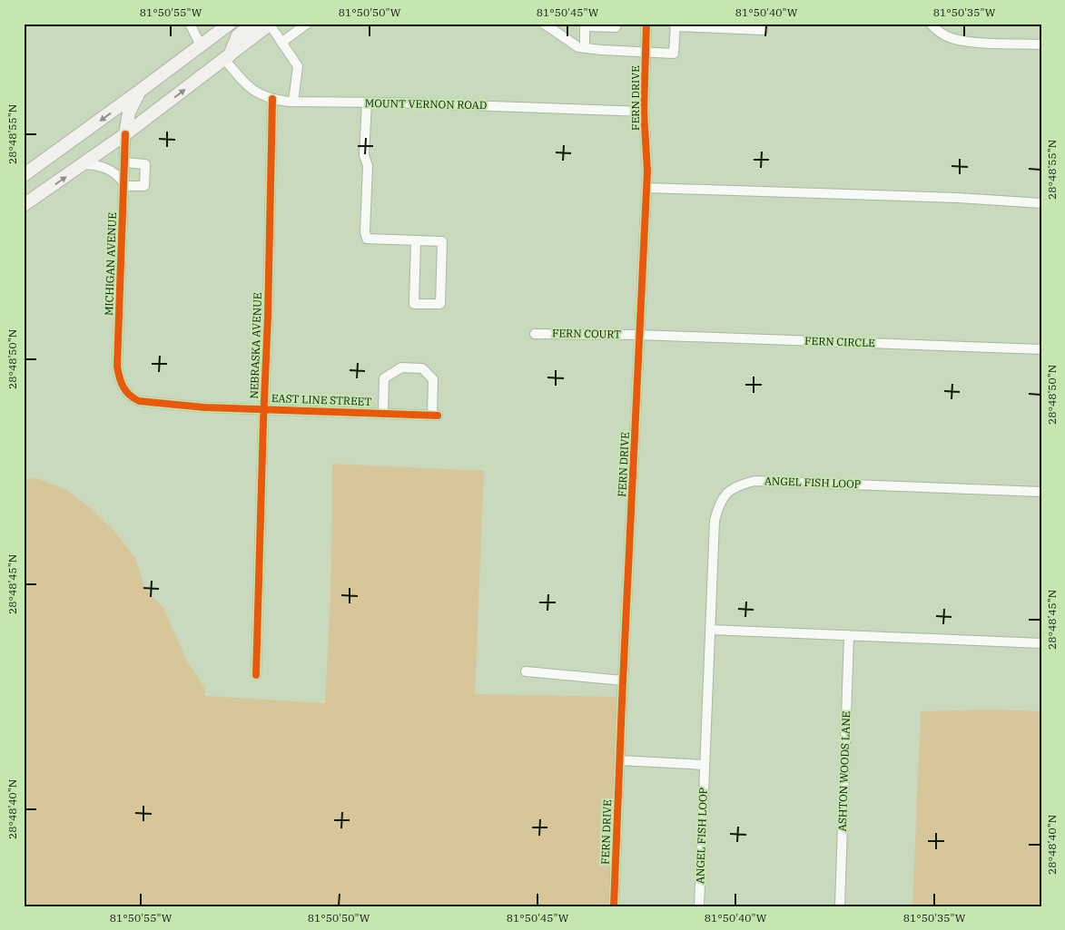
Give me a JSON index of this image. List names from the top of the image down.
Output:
{
  "streets": {
    "street": [
      "FERN DRIVE",
      "MOUNT VERNON ROAD",
      "MICHIGAN AVENUE",
      "FERN COURT",
      "FERN CIRCLE",
      "NEBRASKA AVENUE",
      "EAST LINE STREET",
      "ANGEL FISH LOOP",
      "ASHTON WOODS LANE"
    ]
  },
  "crossings": [
    ["FERN DRIVE", "MOUNT VERNON ROAD"],
    ["FERN DRIVE", "FERN COURT"],
    ["FERN DRIVE", "FERN CIRCLE"],
    ["MOUNT VERNON ROAD", "NEBRASKA AVENUE"],
    ["MICHIGAN AVENUE", "EAST LINE STREET"],
    ["FERN COURT", "FERN CIRCLE"],
    ["NEBRASKA AVENUE", "EAST LINE STREET"]
  ],
  "coordinates": [
    "81°50'55\"W",
    "81°50'50\"W",
    "81°50'45\"W",
    "81°50'40\"W",
    "81°50'35\"W",
    "28°48'55\"N",
    "28°48'50\"N",
    "28°48'45\"N",
    "28°48'40\"N"
  ]
}
